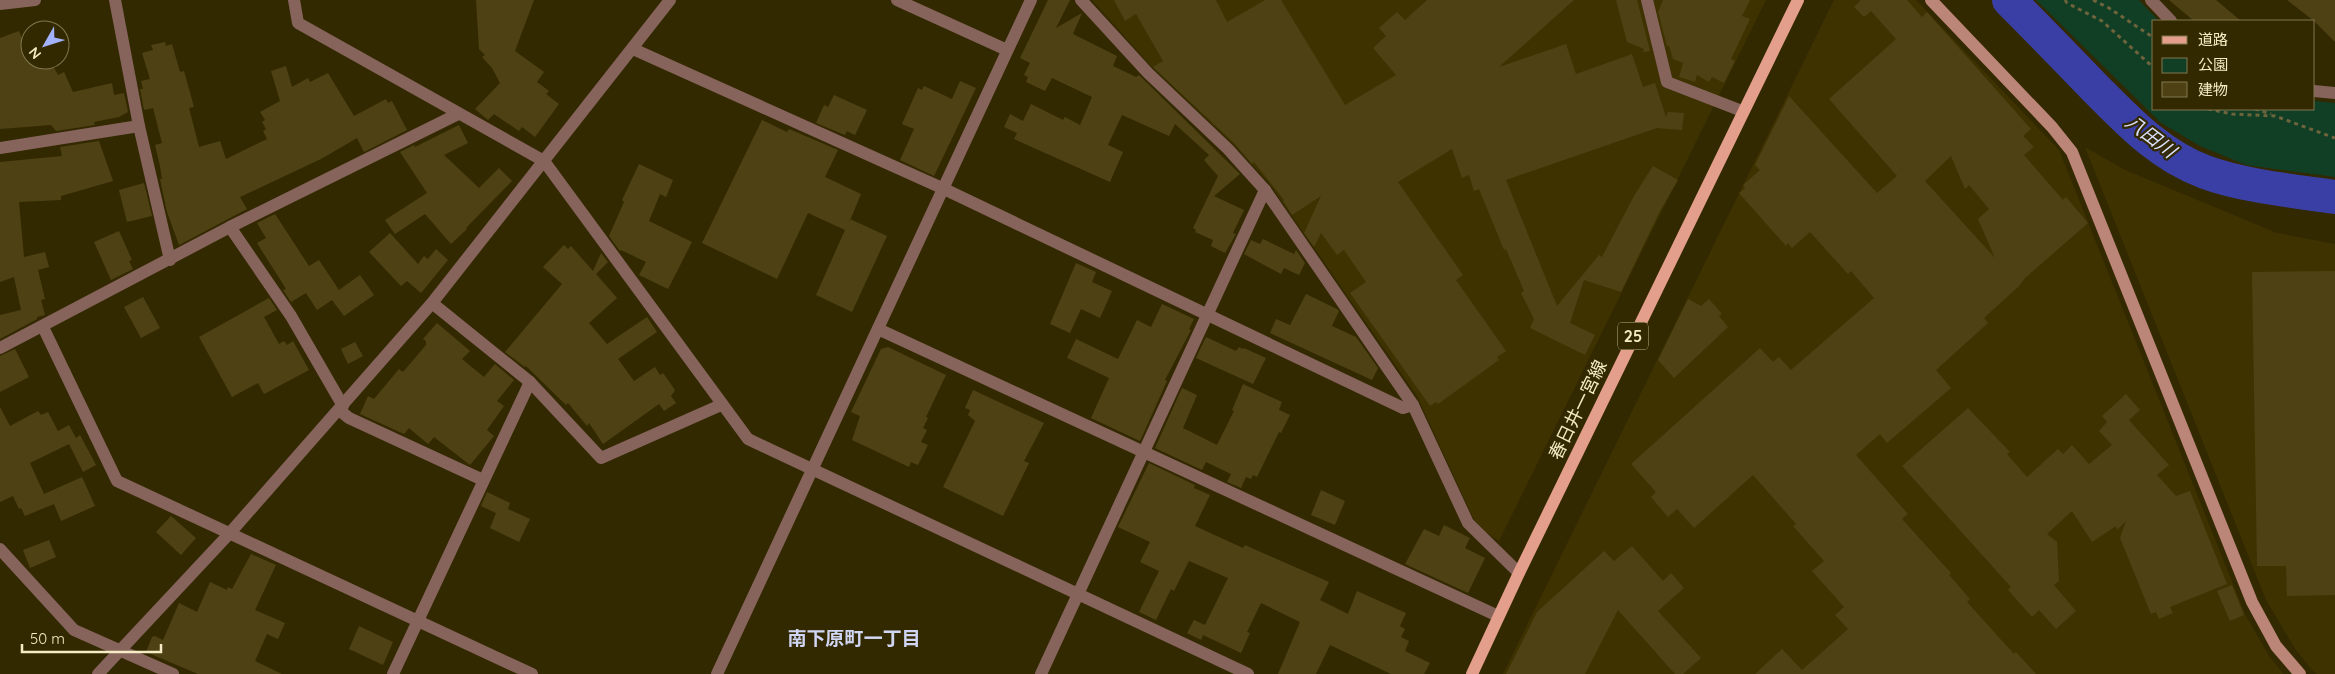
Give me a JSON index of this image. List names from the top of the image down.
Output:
{
  "streets": {
    "main road": ["25", "春日井一宮線"]
  },
  "districts": ["南下原町一丁目"],
  "water": ["八田川"],
  "legend": ["道路", "公園", "建物"],
  "scale_bar": "50 m",
  "north": "bottom left"
}
